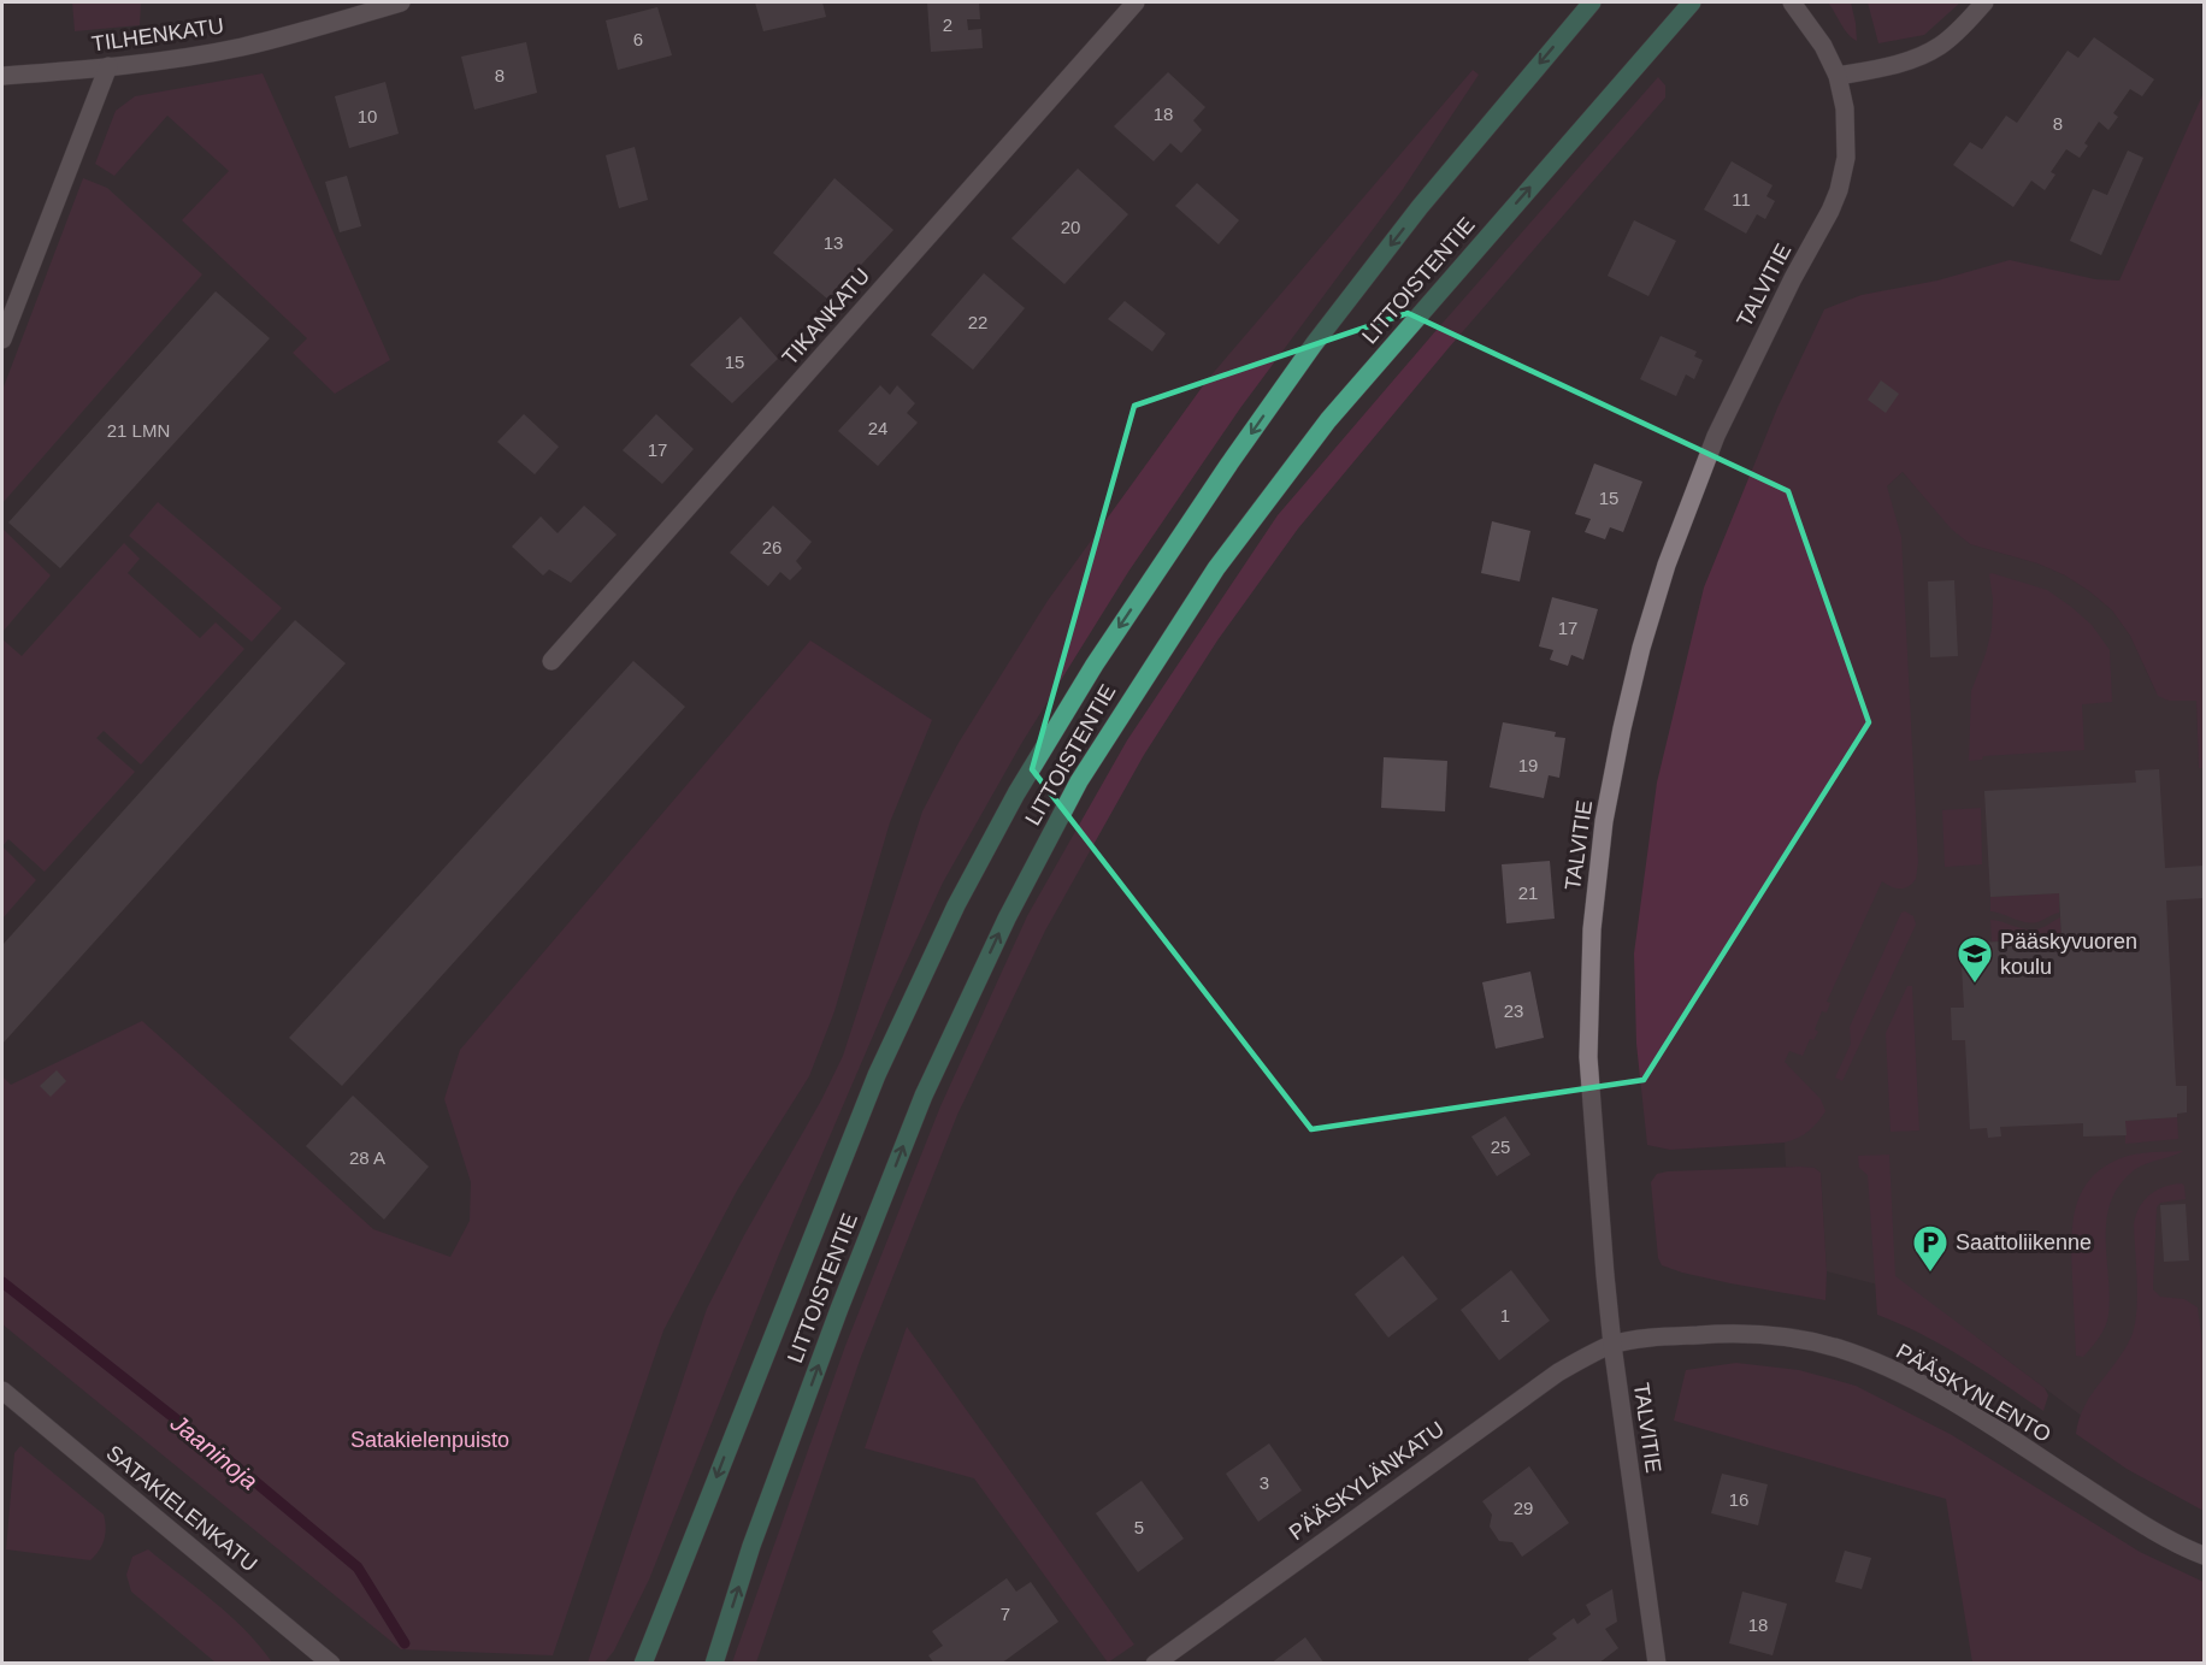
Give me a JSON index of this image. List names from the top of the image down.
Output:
{
  "streets": {
    "main road": ["LITTOISTENTIE"],
    "street": [
      "TILHENKATU",
      "TALVITIE",
      "TIKANKATU",
      "PÄÄSKYNLENTO",
      "PÄÄSKYLÄNKATU",
      "SATAKIELENKATU"
    ]
  },
  "crossings": [
    ["TALVITIE", "PÄÄSKYNLENTO"],
    ["TALVITIE", "PÄÄSKYLÄNKATU"],
    ["PÄÄSKYNLENTO", "PÄÄSKYLÄNKATU"]
  ],
  "water": ["Jaaninoja"],
  "parks": ["Satakielenpuisto"],
  "places": {
    "school or university": ["Pääskyvuoren koulu"],
    "parking": ["Saattoliikenne"]
  },
  "house_numbers": [
    "2",
    "6",
    "8",
    "18",
    "10",
    "8",
    "11",
    "20",
    "13",
    "22",
    "15",
    "24",
    "21 LMN",
    "17",
    "15",
    "26",
    "17",
    "19",
    "21",
    "23",
    "25",
    "28 A",
    "1",
    "3",
    "16",
    "29",
    "5",
    "7",
    "18"
  ]
}
